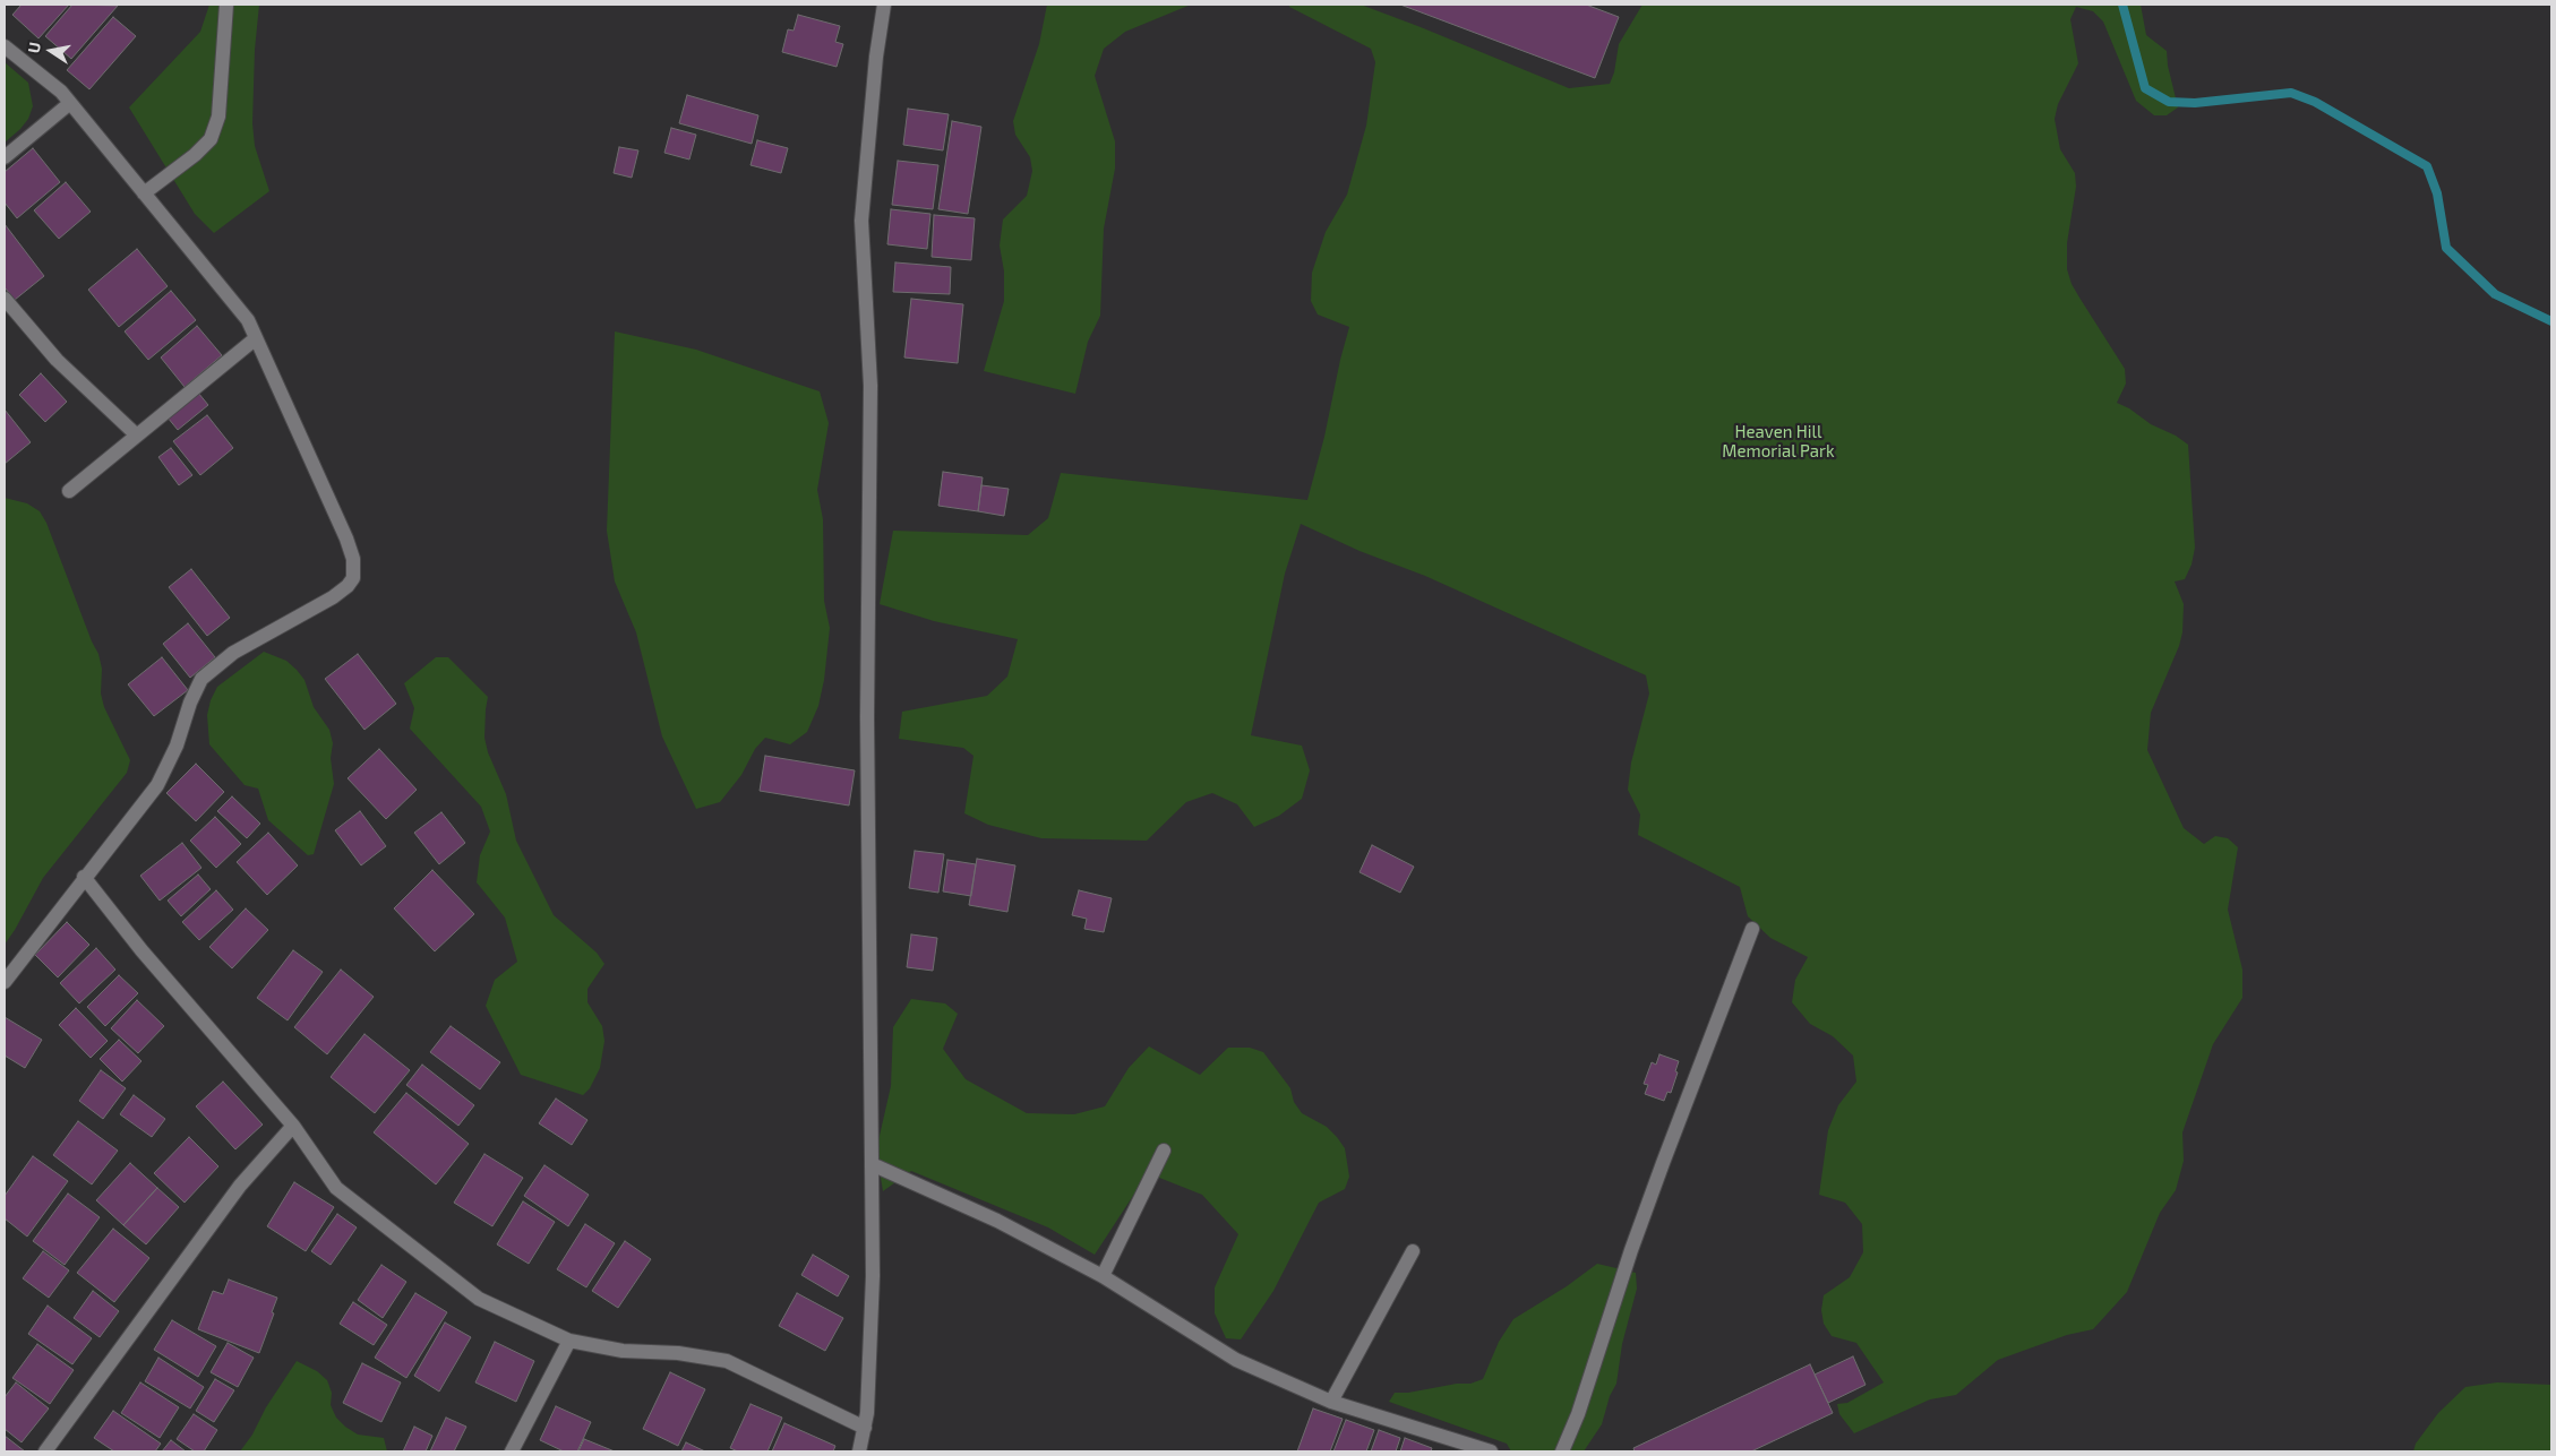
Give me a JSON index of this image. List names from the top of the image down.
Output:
{
  "parks": ["Heaven Hill Memorial Park"],
  "north": "left"
}
